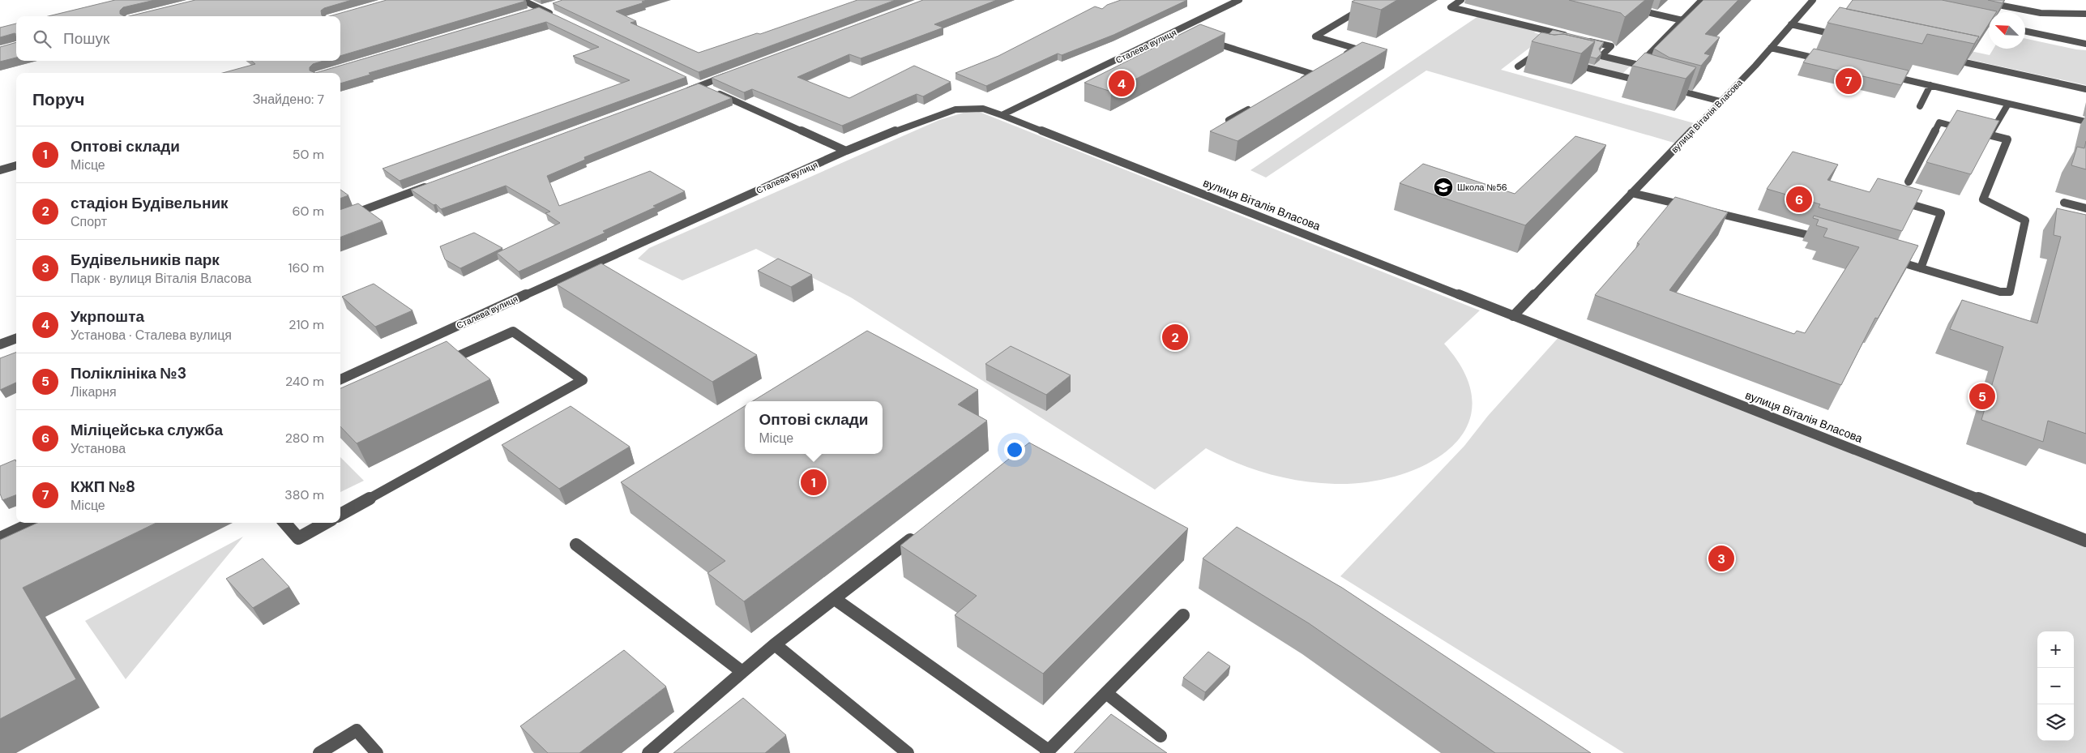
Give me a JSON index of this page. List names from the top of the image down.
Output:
{
  "streets": {
    "street": ["Сталева вулиця", "вулиця Віталія Власова"]
  },
  "crossings": [
    ["Сталева вулиця", "вулиця Віталія Власова"]
  ],
  "places": {
    "school or university": ["Школа №56"]
  },
  "north": "top left",
  "page": {
    "search": "Пошук",
    "pins": [
      "7",
      "4",
      "6",
      "2",
      "5",
      "1",
      "3"
    ],
    "heading": ["Поруч", "Знайдено: 7"],
    "list": [
      {
        "mark": "1",
        "name": "Оптові склади",
        "note": "Місце",
        "value": "50 m"
      },
      {
        "mark": "2",
        "name": "стадіон Будівельник",
        "note": "Спорт",
        "value": "60 m"
      },
      {
        "mark": "3",
        "name": "Будівельників парк",
        "note": "Парк · вулиця Віталія Власова",
        "value": "160 m"
      },
      {
        "mark": "4",
        "name": "Укрпошта",
        "note": "Установа · Сталева вулиця",
        "value": "210 m"
      },
      {
        "mark": "5",
        "name": "Поліклініка №3",
        "note": "Лікарня",
        "value": "240 m"
      },
      {
        "mark": "6",
        "name": "Міліцейська служба",
        "note": "Установа",
        "value": "280 m"
      },
      {
        "mark": "7",
        "name": "КЖП №8",
        "note": "Місце",
        "value": "380 m"
      }
    ],
    "popup": ["Оптові склади", "Місце"],
    "map_buttons": ["+", "−"]
  }
}
